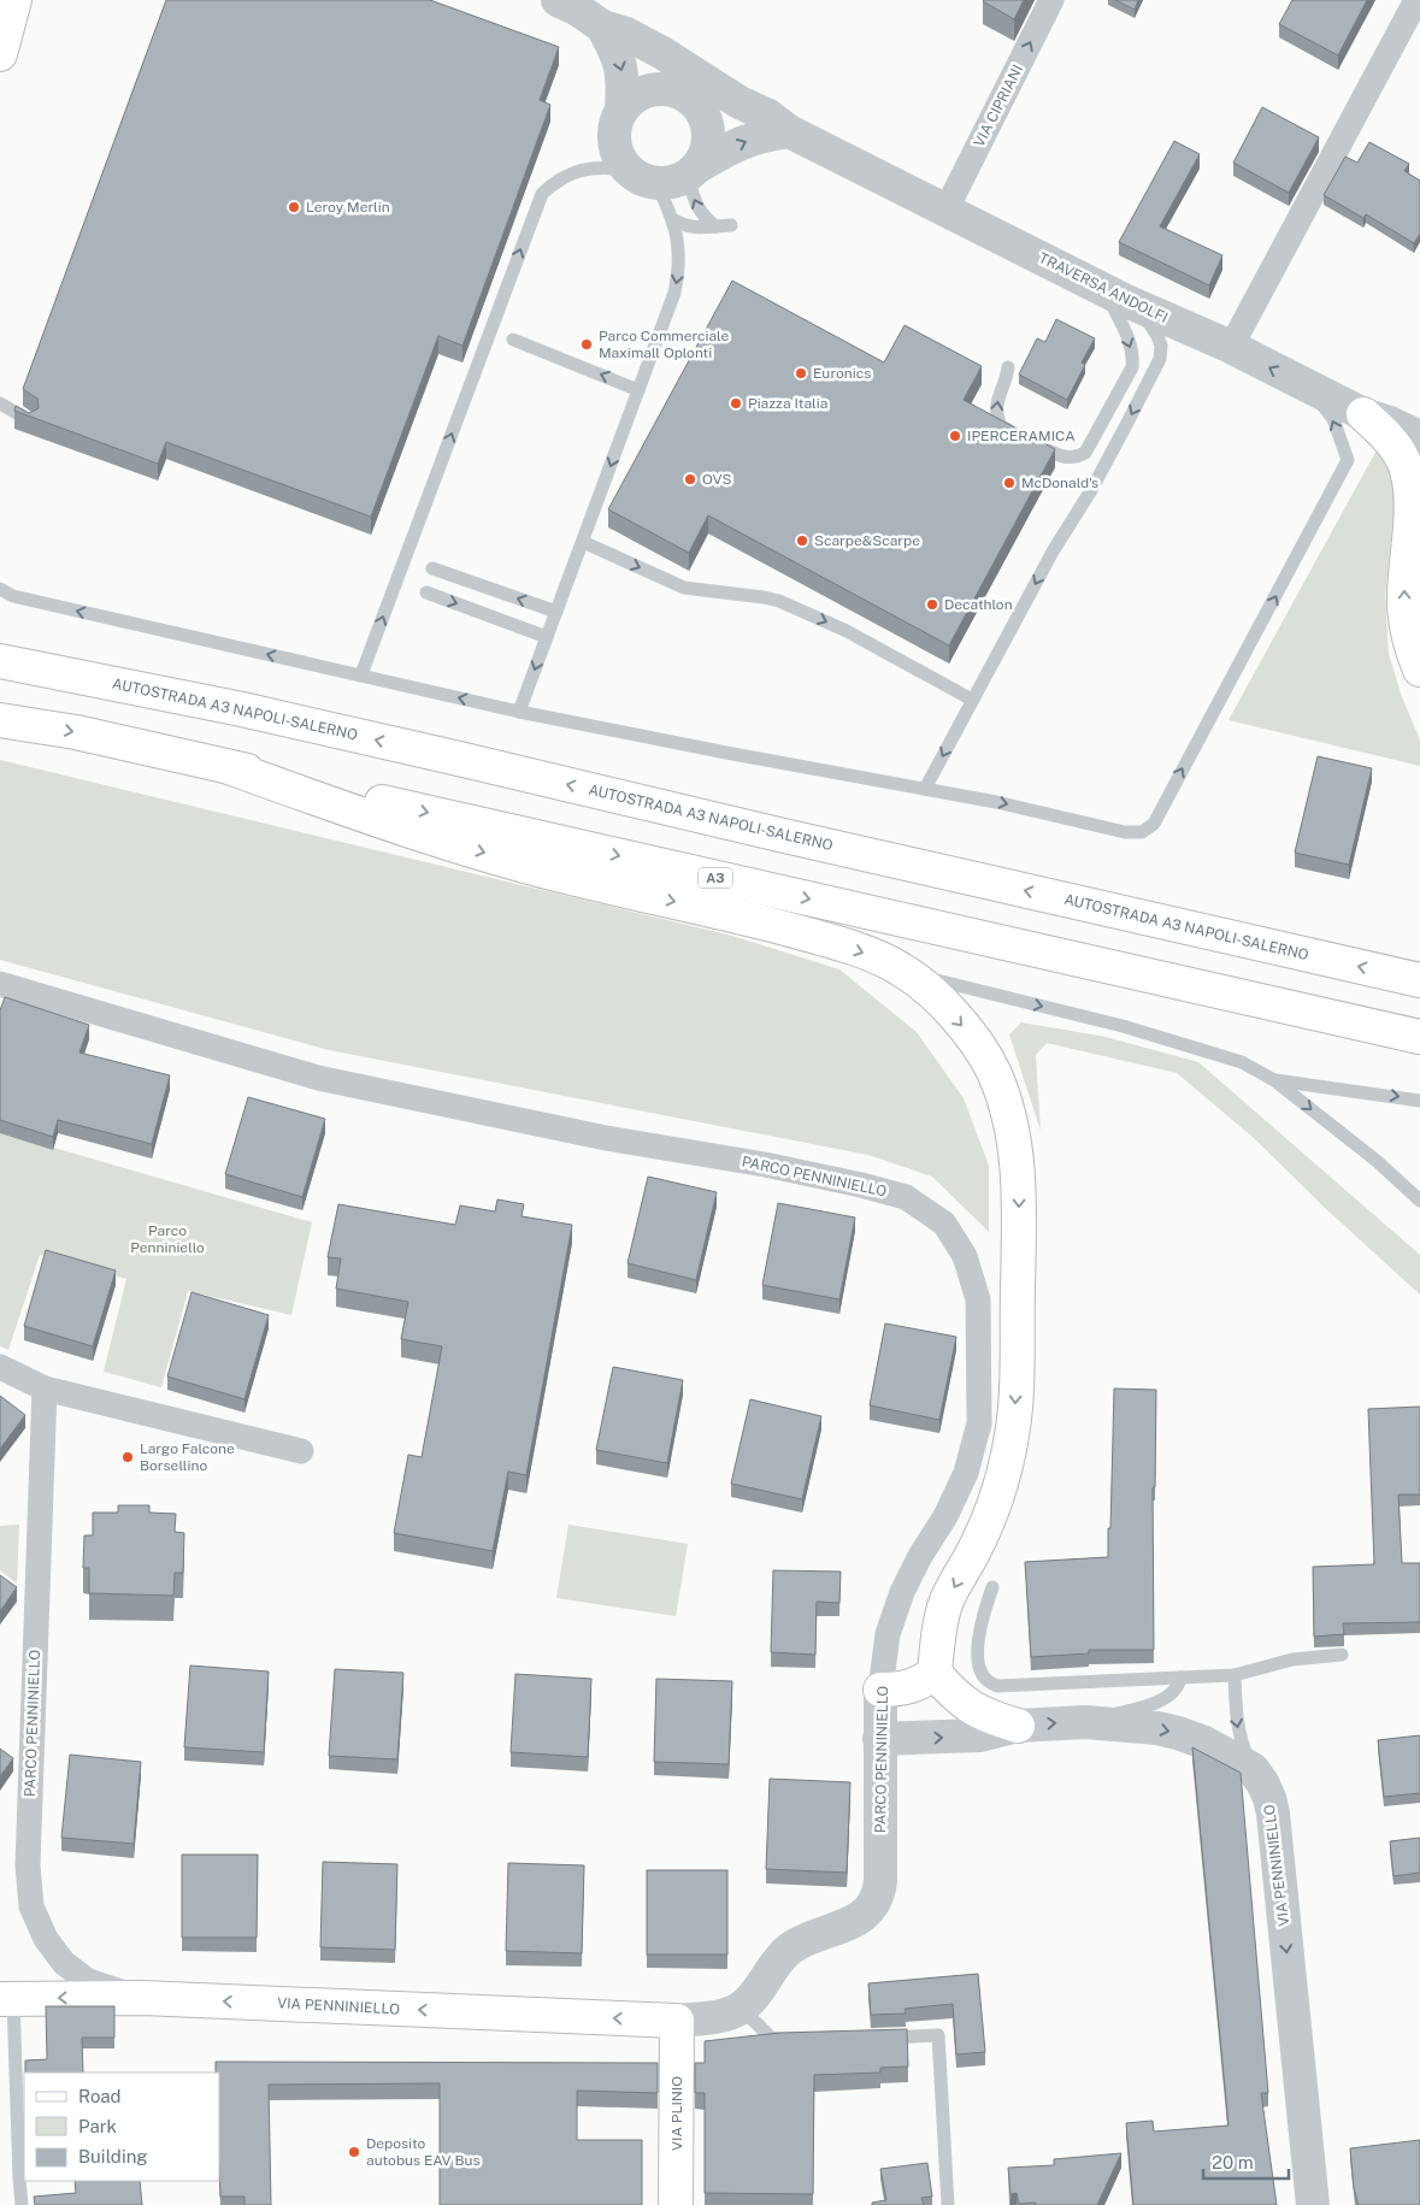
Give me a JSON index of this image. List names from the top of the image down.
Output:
{
  "streets": {
    "main road": [
      "AUTOSTRADA A3 NAPOLI-SALERNO",
      "A3",
      "VIA PENNINIELLO",
      "VIA PLINIO"
    ],
    "street": ["VIA CIPRIANI", "TRAVERSA ANDOLFI", "PARCO PENNINIELLO"]
  },
  "crossings": [
    ["VIA CIPRIANI", "TRAVERSA ANDOLFI"],
    ["PARCO PENNINIELLO", "VIA PENNINIELLO"],
    ["PARCO PENNINIELLO", "VIA PLINIO"],
    ["VIA PENNINIELLO", "VIA PLINIO"]
  ],
  "one_way": ["VIA CIPRIANI"],
  "parks": ["Parco Penniniello"],
  "places": [
    "Leroy Merlin",
    "Parco Commerciale Maximall Oplonti",
    "Euronics",
    "Piazza Italia",
    "IPERCERAMICA",
    "OVS",
    "McDonald's",
    "Scarpe&Scarpe",
    "Decathlon",
    "Largo Falcone Borsellino",
    "Deposito autobus EAV Bus"
  ],
  "legend": ["Road", "Park", "Building"],
  "scale_bar": "20 m"
}
